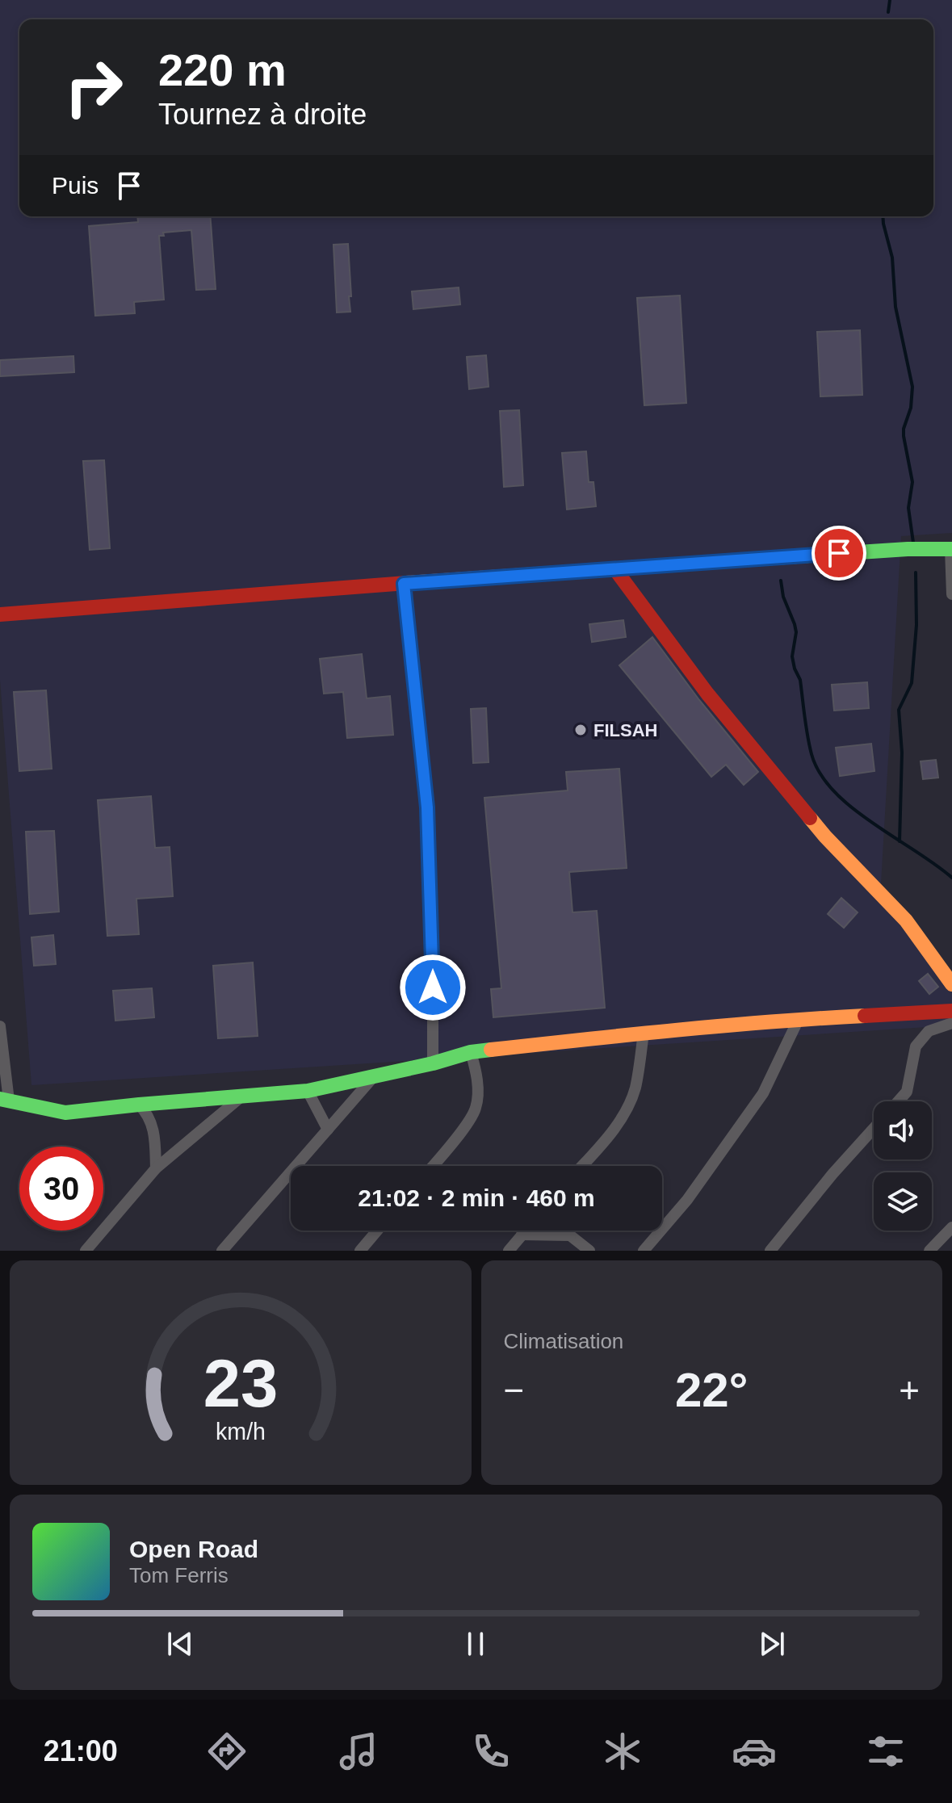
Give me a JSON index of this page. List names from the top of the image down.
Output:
{
  "places": ["FILSAH"],
  "page": {
    "turn": ["220 m", "Tournez à droite"],
    "then": "Puis",
    "limit": "30",
    "trip": "21:02 · 2 min · 460 m",
    "tile": "Climatisation",
    "heat": ["−", "22°", "+"],
    "song": ["Open Road", "Tom Ferris"],
    "tabs": "21:00",
    "gauge": ["23", "km/h"]
  }
}
